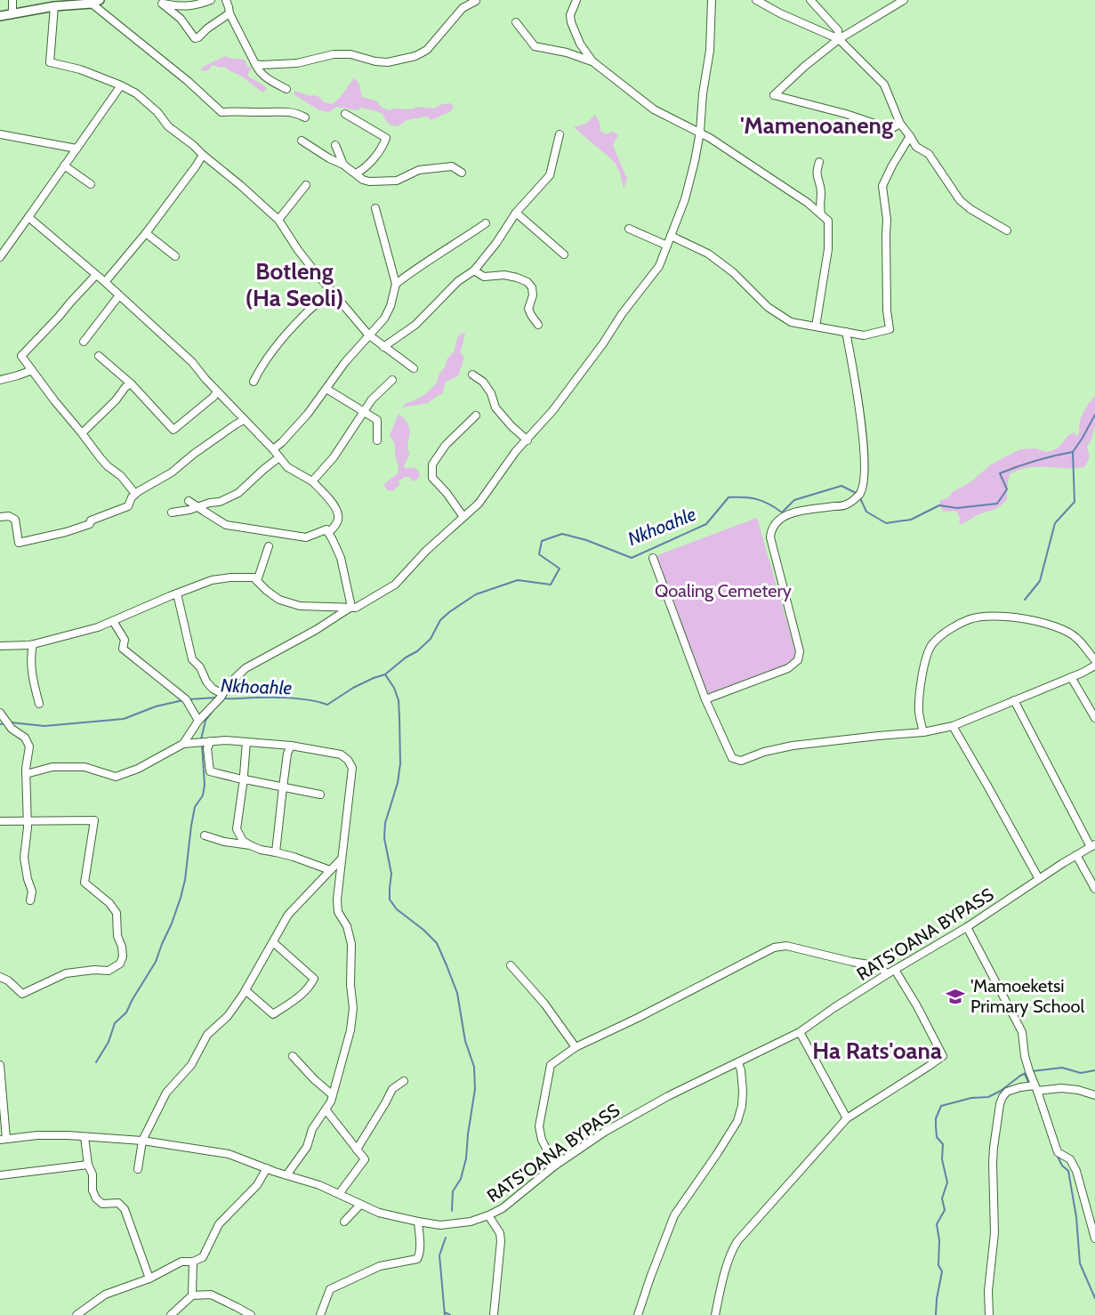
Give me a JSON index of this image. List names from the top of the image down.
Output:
{
  "streets": {
    "street": ["RATS'OANA BYPASS"]
  },
  "districts": ["'Mamenoaneng", "Botleng (Ha Seoli)", "Ha Rats'oana"],
  "water": ["Nkhoahle"],
  "parks": ["Qoaling Cemetery"],
  "places": {
    "school or university": ["'Mamoeketsi Primary School"]
  }
}
